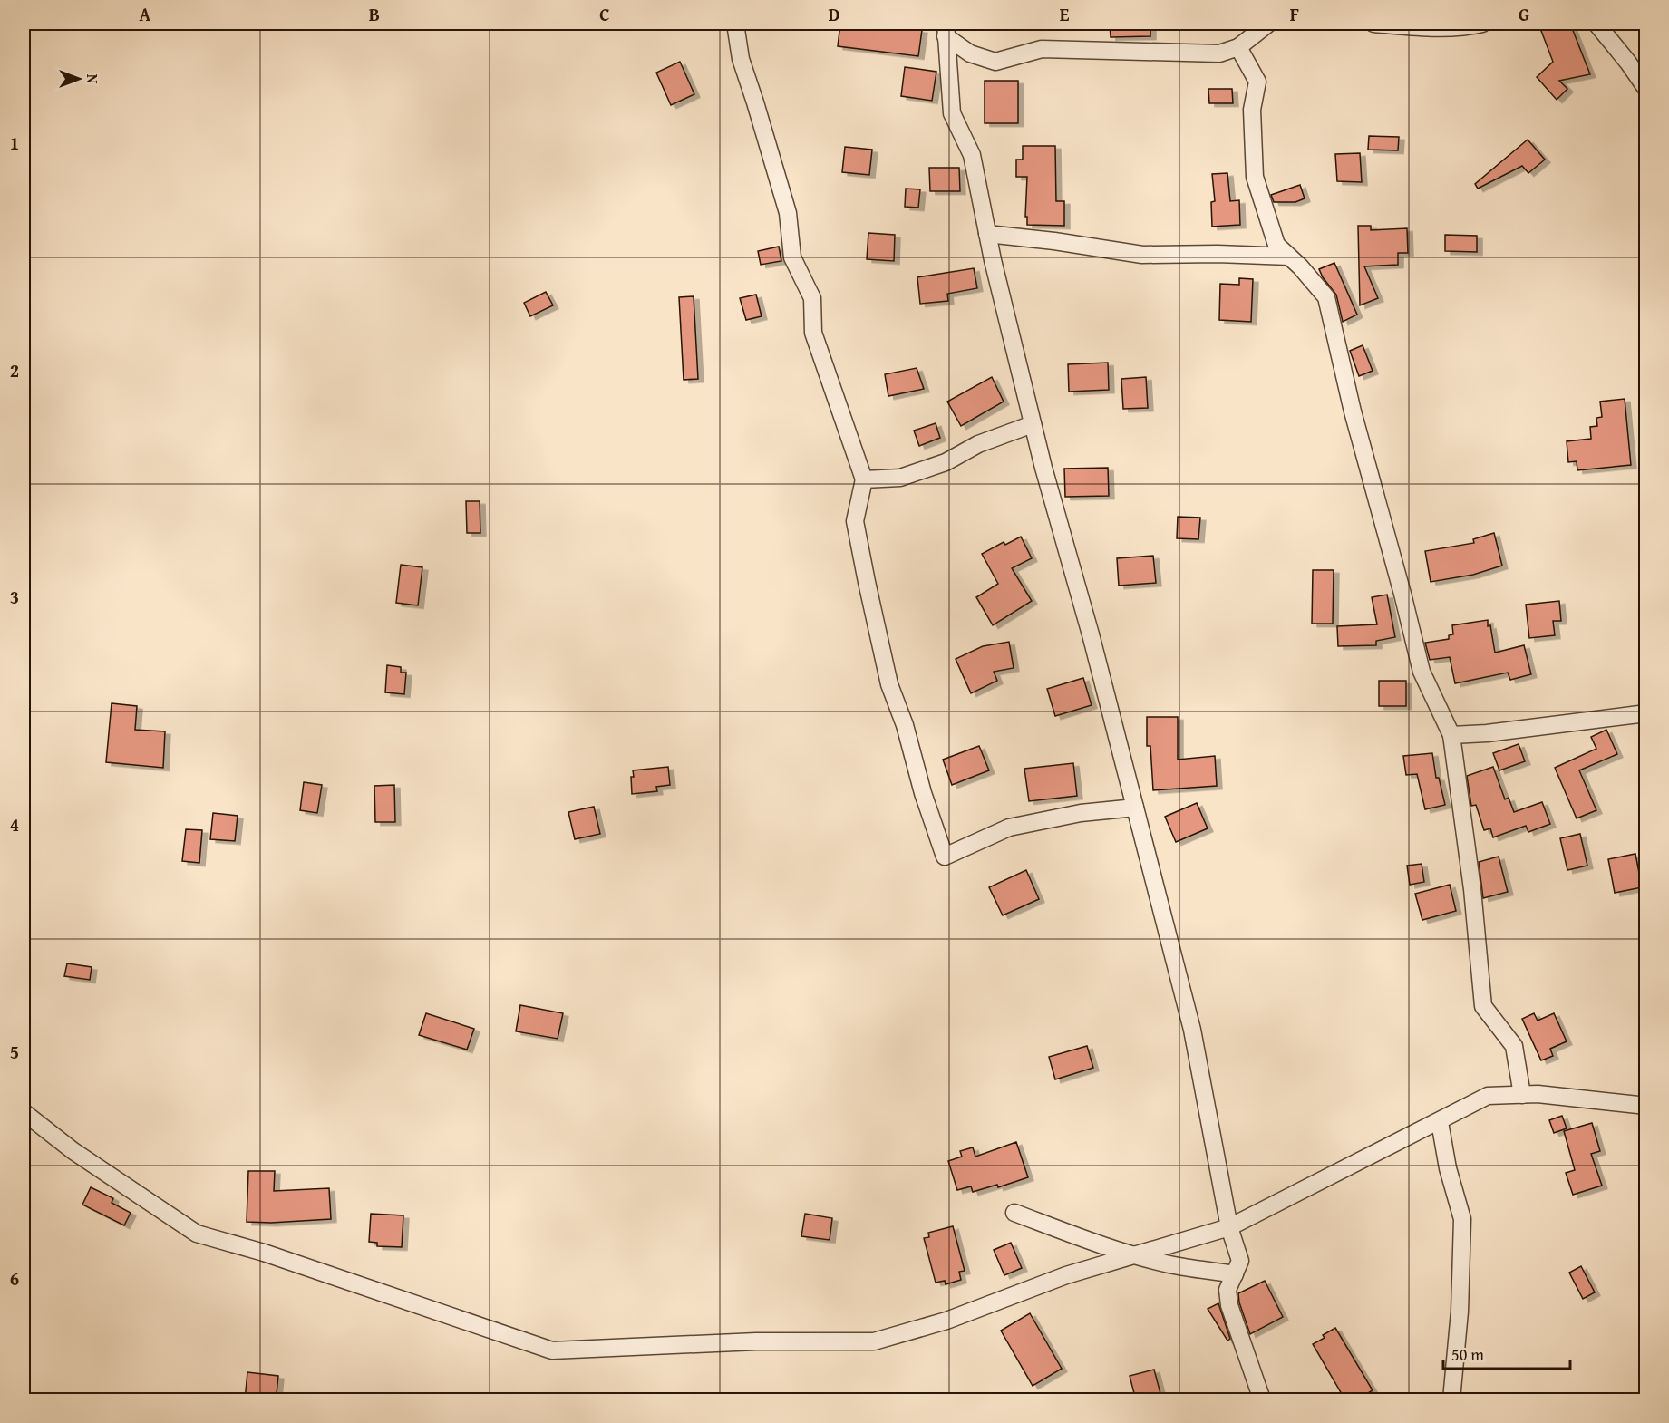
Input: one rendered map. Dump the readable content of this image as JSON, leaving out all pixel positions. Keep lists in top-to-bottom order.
{
  "scale_bar": "50 m",
  "north": "right",
  "grid": {
    "columns": [
      "A",
      "B",
      "C",
      "D",
      "E",
      "F",
      "G"
    ],
    "rows": [
      "1",
      "2",
      "3",
      "4",
      "5",
      "6"
    ]
  }
}
